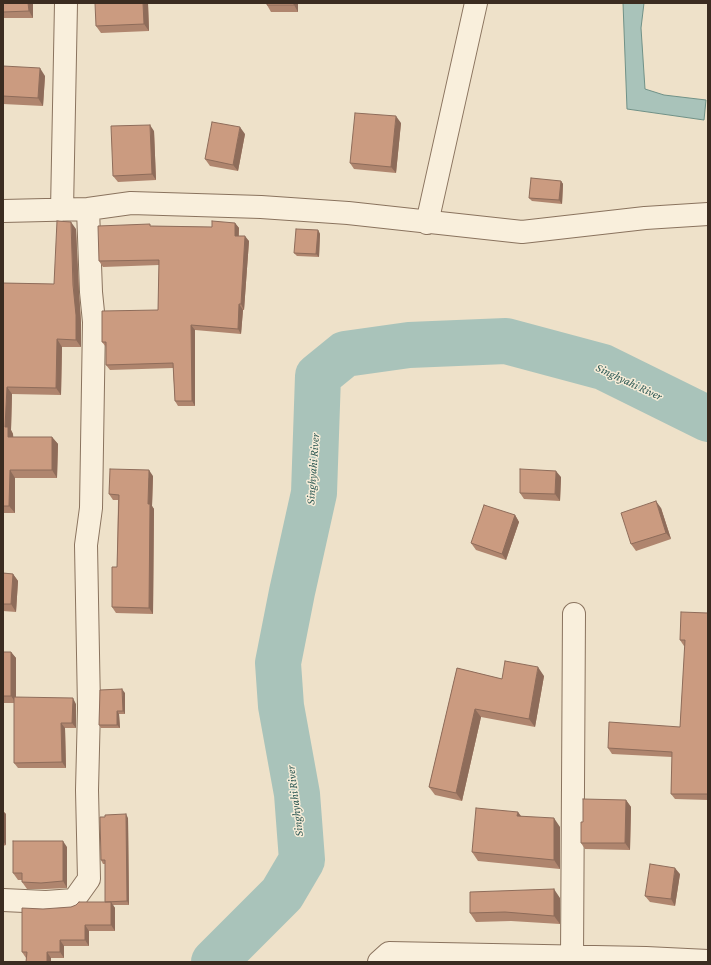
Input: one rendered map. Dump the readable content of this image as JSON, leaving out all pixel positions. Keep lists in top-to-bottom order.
{
  "water": ["Singhyahi River"]
}
